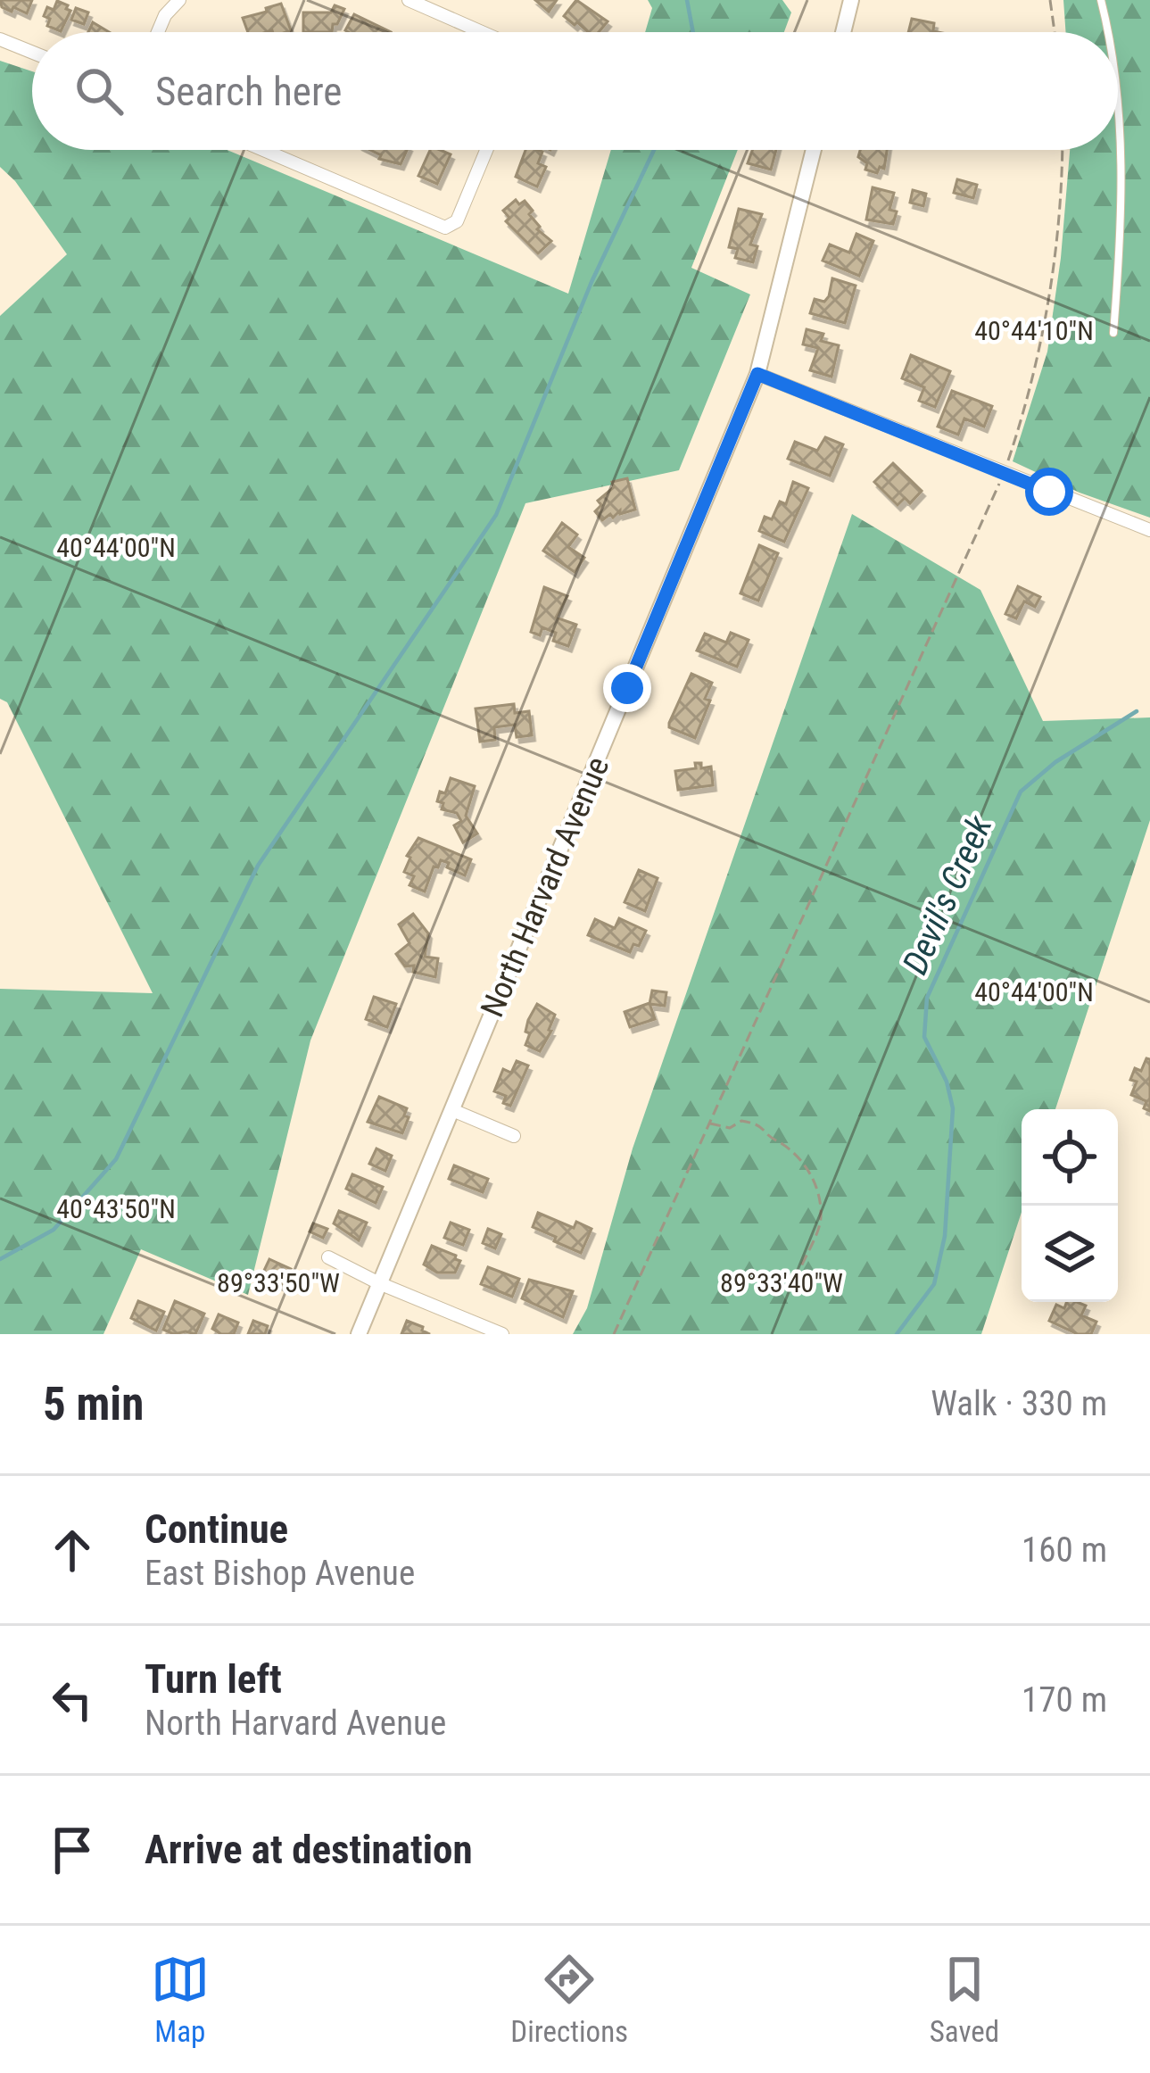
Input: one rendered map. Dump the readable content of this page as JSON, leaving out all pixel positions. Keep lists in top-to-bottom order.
{
  "streets": {
    "street": ["North Harvard Avenue"]
  },
  "water": ["Devil's Creek"],
  "page": {
    "search": "Search here",
    "heading": ["5 min", "Walk · 330 m"],
    "list": [
      ["Continue", "East Bishop Avenue", "160 m"],
      ["Turn left", "North Harvard Avenue", "170 m"],
      "Arrive at destination"
    ],
    "nav": ["Map", "Directions", "Saved"]
  },
  "coordinates": [
    "40°44'10\"N",
    "40°44'00\"N",
    "40°43'50\"N",
    "89°33'50\"W",
    "89°33'40\"W"
  ]
}
